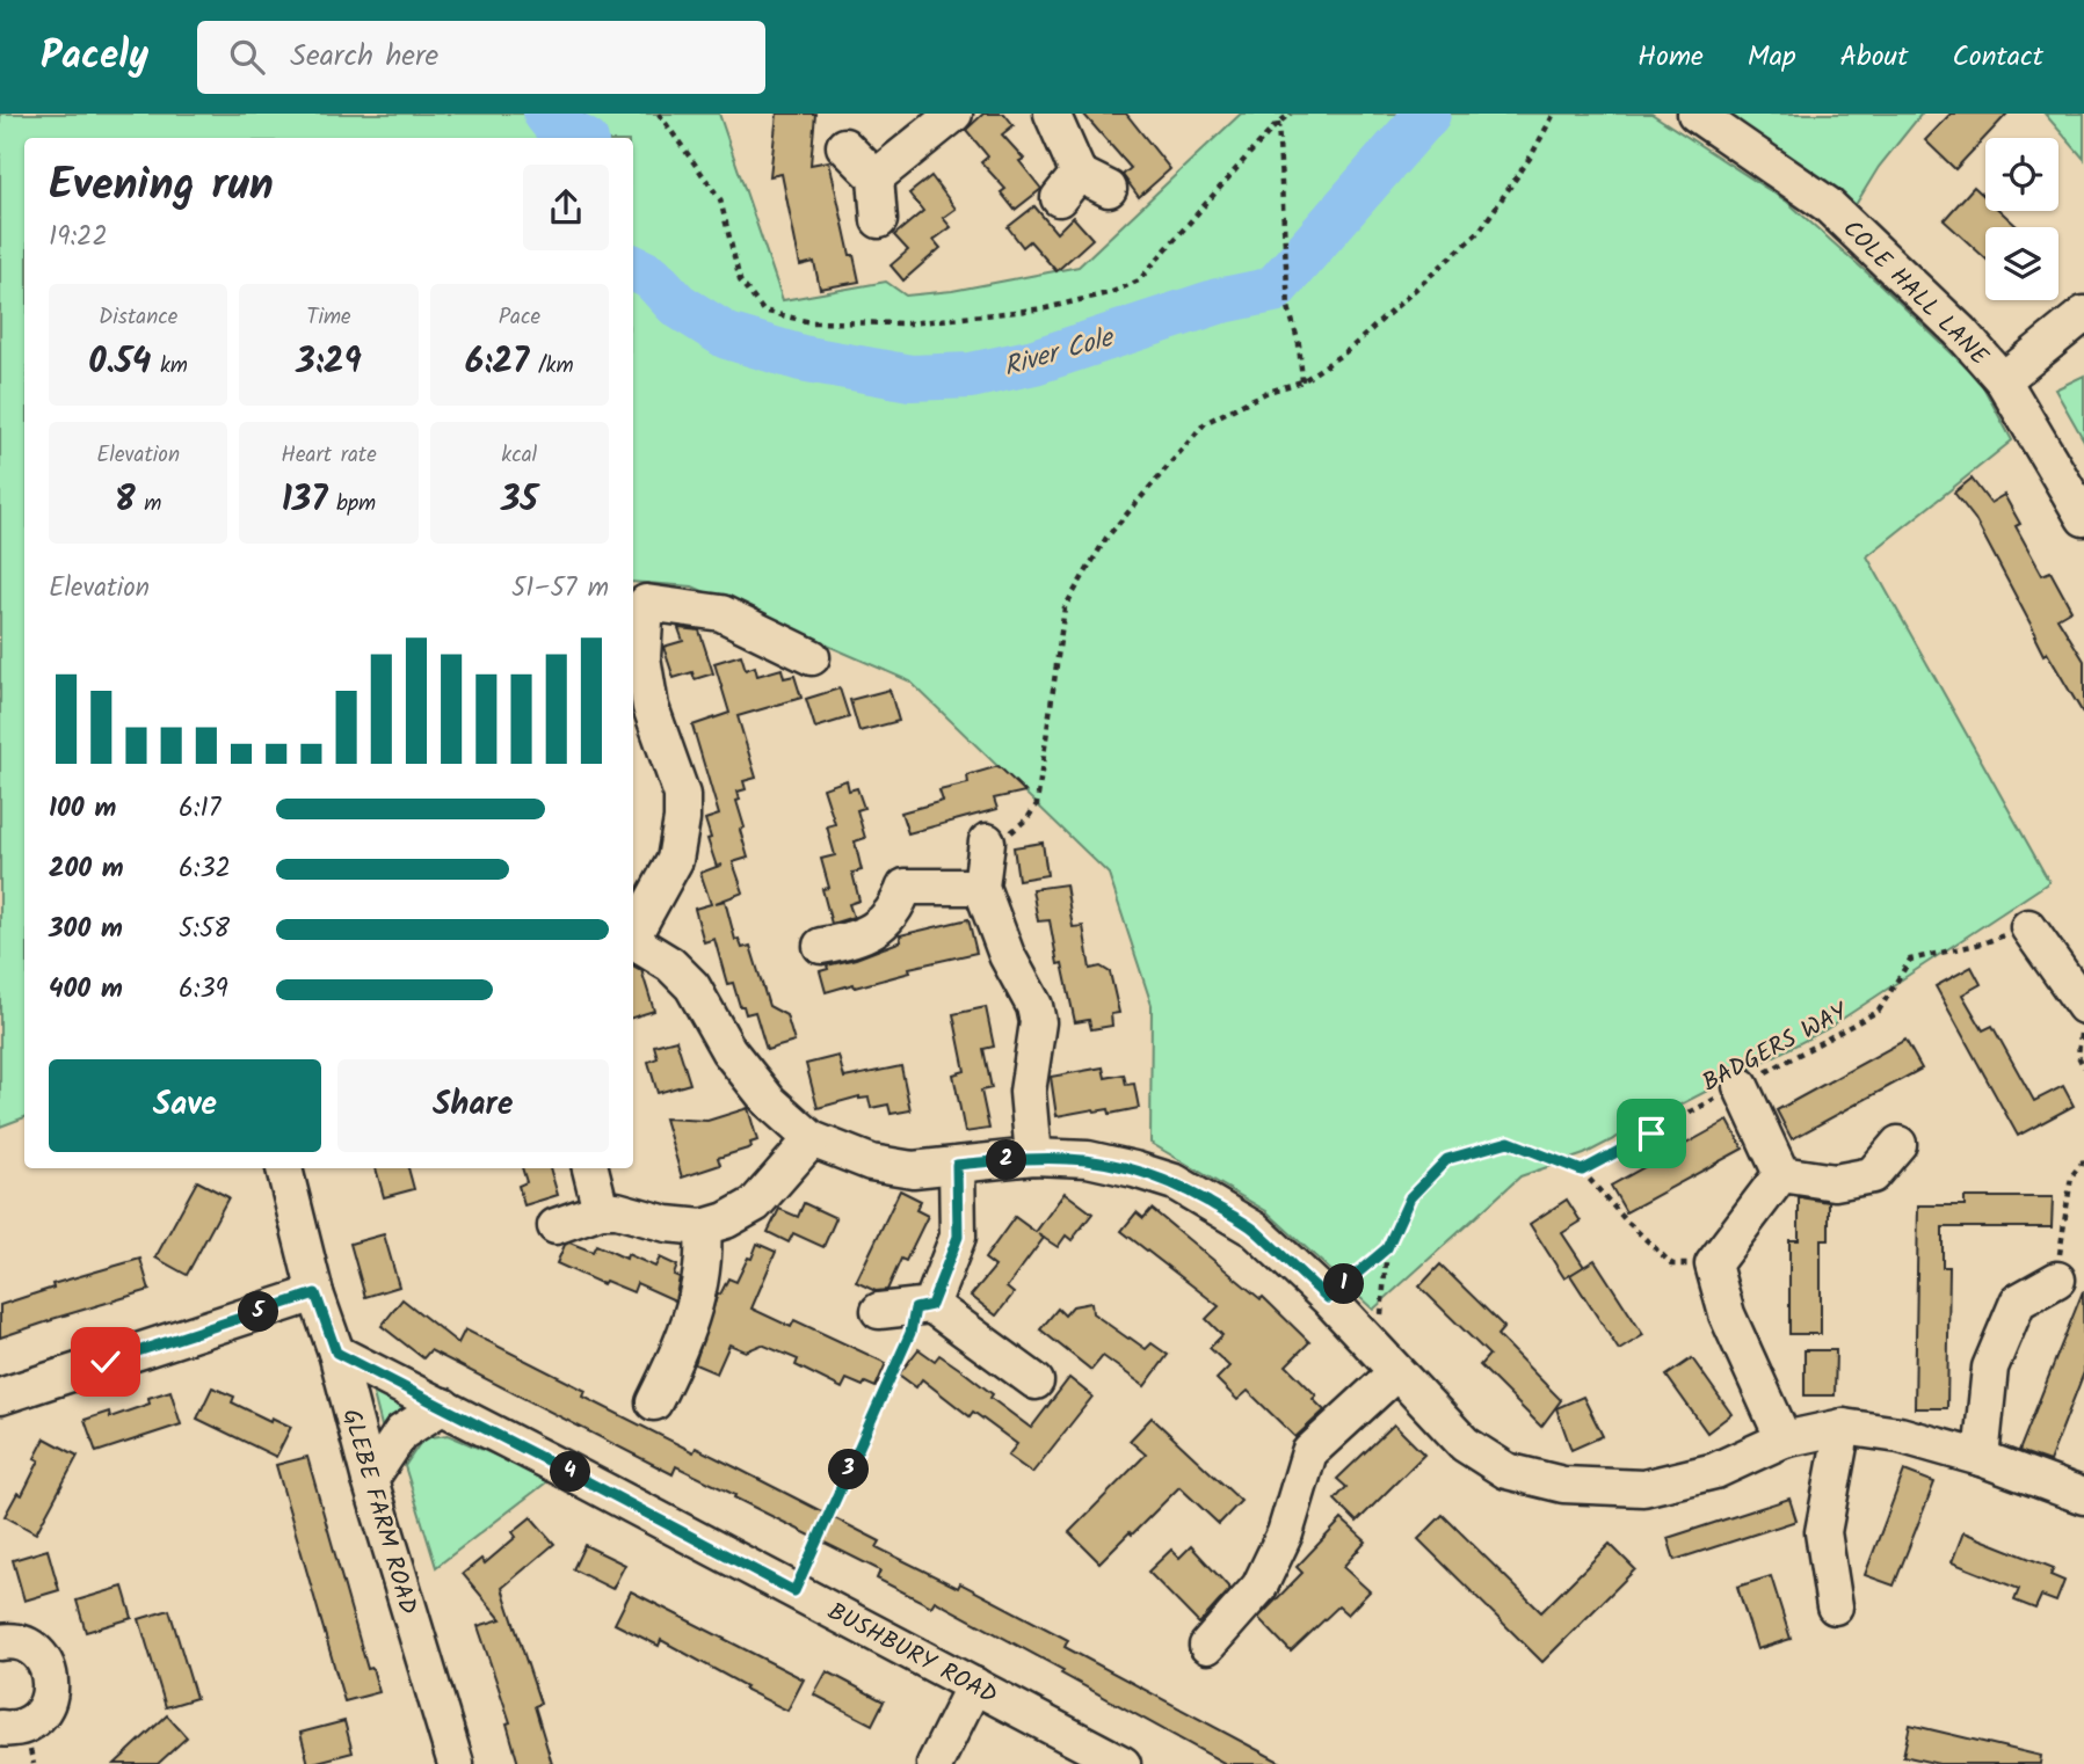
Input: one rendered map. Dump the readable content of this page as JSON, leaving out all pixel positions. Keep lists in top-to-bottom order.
{
  "streets": {
    "street": ["COLE HALL LANE", "GLEBE FARM ROAD", "BUSHBURY ROAD"],
    "path": ["BADGERS WAY"]
  },
  "crossings": [
    ["GLEBE FARM ROAD", "BUSHBURY ROAD"]
  ],
  "water": ["River Cole"],
  "page": {
    "header": "Pacely",
    "search": "Search here",
    "nav": [
      "Home",
      "Map",
      "About",
      "Contact"
    ],
    "heading": ["Evening run", "19:22"],
    "stats": [
      ["Distance", "0.54 km"],
      ["Time", "3:29"],
      ["Pace", "6:27 /km"],
      ["Elevation", "8 m"],
      ["Heart rate", "137 bpm"],
      ["kcal", "35"]
    ],
    "chart": ["Elevation", "51–57 m"],
    "list": [
      {
        "name": "100 m",
        "note": "6:17"
      },
      {
        "name": "200 m",
        "note": "6:32"
      },
      {
        "name": "300 m",
        "note": "5:58"
      },
      {
        "name": "400 m",
        "note": "6:39"
      }
    ],
    "buttons": ["Save", "Share"],
    "pins": [
      "2",
      "1",
      "5",
      "3",
      "4"
    ]
  }
}
